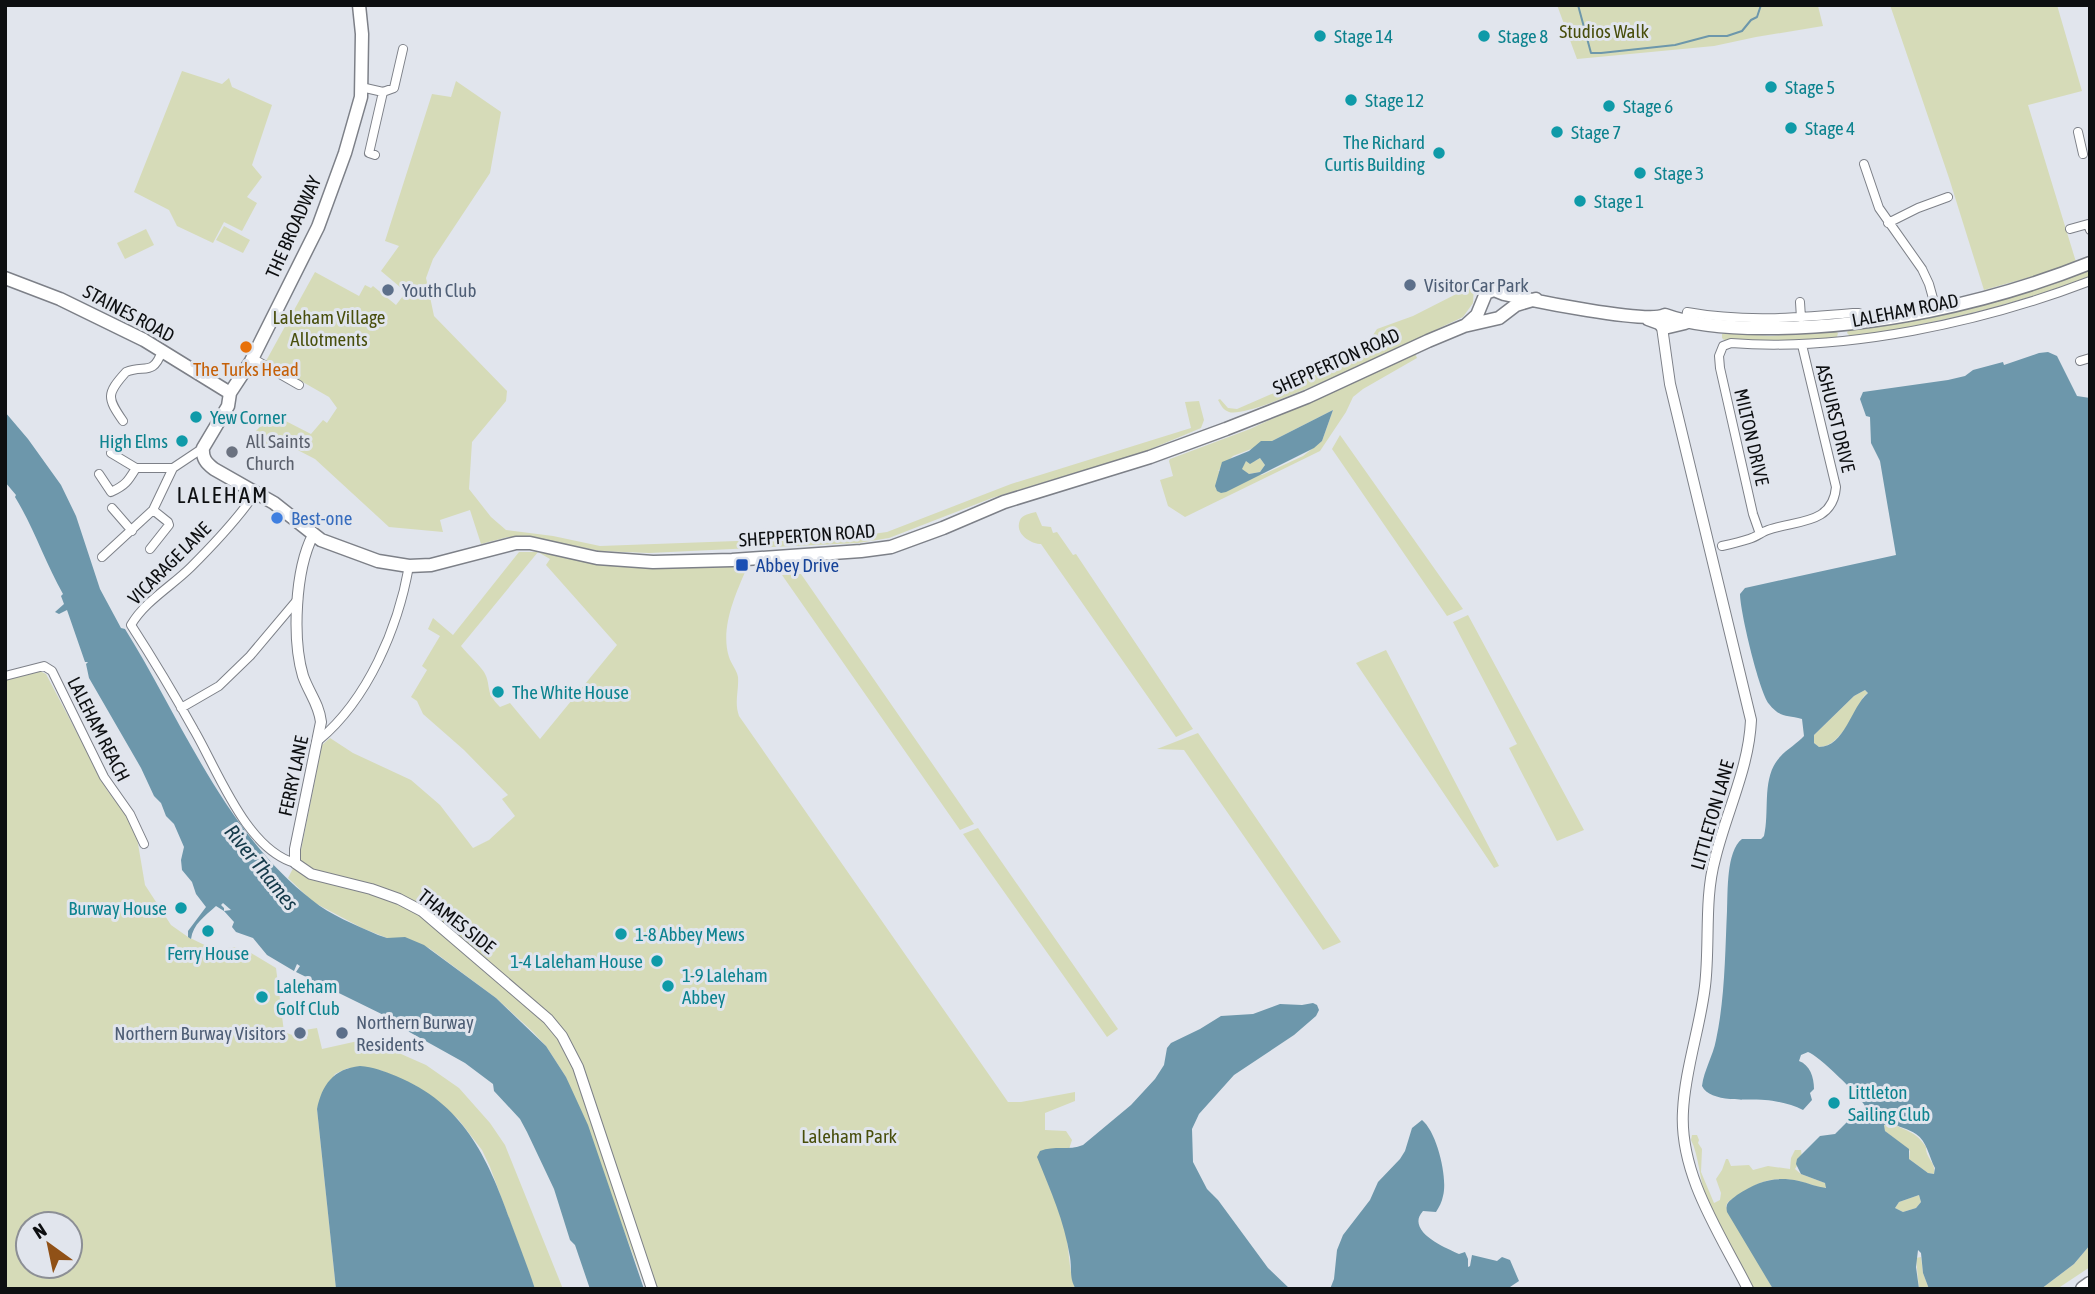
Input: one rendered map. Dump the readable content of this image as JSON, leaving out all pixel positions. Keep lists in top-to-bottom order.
{
  "streets": {
    "main road": [
      "THE BROADWAY",
      "LALEHAM ROAD",
      "STAINES ROAD",
      "SHEPPERTON ROAD"
    ],
    "street": [
      "ASHURST DRIVE",
      "MILTON DRIVE",
      "VICARAGE LANE",
      "LALEHAM REACH",
      "FERRY LANE",
      "LITTLETON LANE",
      "THAMES SIDE"
    ]
  },
  "crossings": [
    ["THE BROADWAY", "STAINES ROAD"],
    ["THE BROADWAY", "SHEPPERTON ROAD"],
    ["LALEHAM ROAD", "ASHURST DRIVE"],
    ["LALEHAM ROAD", "MILTON DRIVE"],
    ["LALEHAM ROAD", "LITTLETON LANE"],
    ["SHEPPERTON ROAD", "VICARAGE LANE"],
    ["SHEPPERTON ROAD", "FERRY LANE"],
    ["ASHURST DRIVE", "MILTON DRIVE"],
    ["VICARAGE LANE", "THAMES SIDE"],
    ["FERRY LANE", "THAMES SIDE"]
  ],
  "districts": ["LALEHAM"],
  "water": ["River Thames"],
  "parks": ["Studios Walk", "Laleham Village Allotments", "Laleham Park"],
  "places": {
    "other": [
      "Stage 14",
      "Stage 8",
      "Stage 5",
      "Stage 12",
      "Stage 6",
      "Stage 4",
      "Stage 7",
      "The Richard Curtis Building",
      "Stage 3",
      "Stage 1",
      "Visitor Car Park",
      "Youth Club",
      "The Turks Head",
      "Yew Corner",
      "High Elms",
      "All Saints Church",
      "Best-one",
      "The White House",
      "Burway House",
      "Ferry House",
      "1-8 Abbey Mews",
      "1-4 Laleham House",
      "1-9 Laleham Abbey",
      "Laleham Golf Club",
      "Northern Burway Visitors",
      "Northern Burway Residents",
      "Littleton Sailing Club"
    ],
    "transit": ["Abbey Drive"]
  },
  "north": "top left"
}
